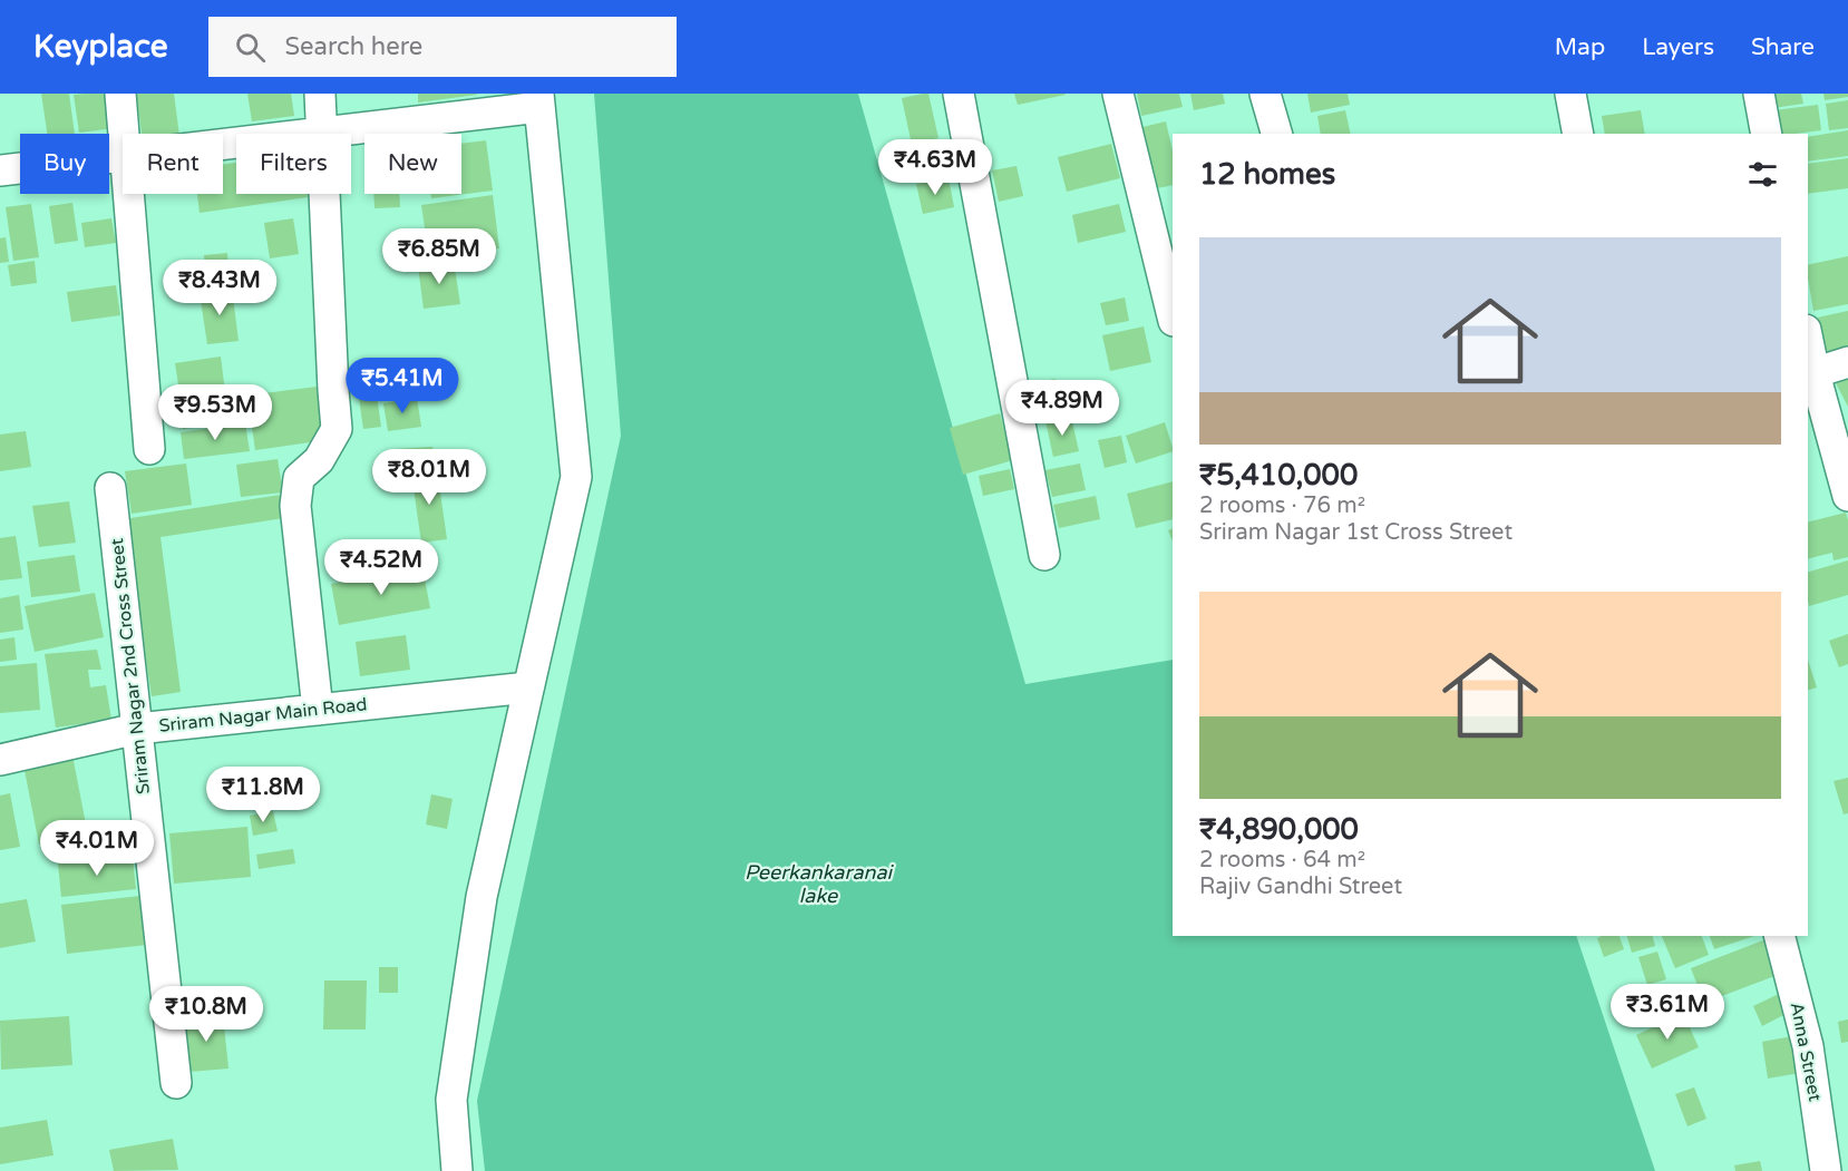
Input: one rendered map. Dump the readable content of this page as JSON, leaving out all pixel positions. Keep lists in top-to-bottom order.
{
  "streets": {
    "street": ["Sriram Nagar 2nd Cross Street", "Sriram Nagar Main Road", "Anna Street"]
  },
  "crossings": [
    ["Sriram Nagar 2nd Cross Street", "Sriram Nagar Main Road"]
  ],
  "water": ["Peerkankaranai lake"],
  "page": {
    "header": "Keyplace",
    "search": "Search here",
    "nav": ["Map", "Layers", "Share"],
    "chip": [
      "Buy",
      "Rent",
      "Filters",
      "New"
    ],
    "heading": "12 homes",
    "price": [
      "₹4.63M",
      "₹6.85M",
      "₹8.43M",
      "₹5.41M",
      "₹4.89M",
      "₹9.53M",
      "₹8.01M",
      "₹4.52M",
      "₹11.8M",
      "₹4.01M",
      "₹3.61M",
      "₹10.8M"
    ],
    "list": [
      {
        "name": "₹5,410,000",
        "note": "2 rooms · 76 m² · Sriram Nagar 1st Cross Street"
      },
      {
        "name": "₹4,890,000",
        "note": "2 rooms · 64 m² · Rajiv Gandhi Street"
      }
    ]
  }
}
